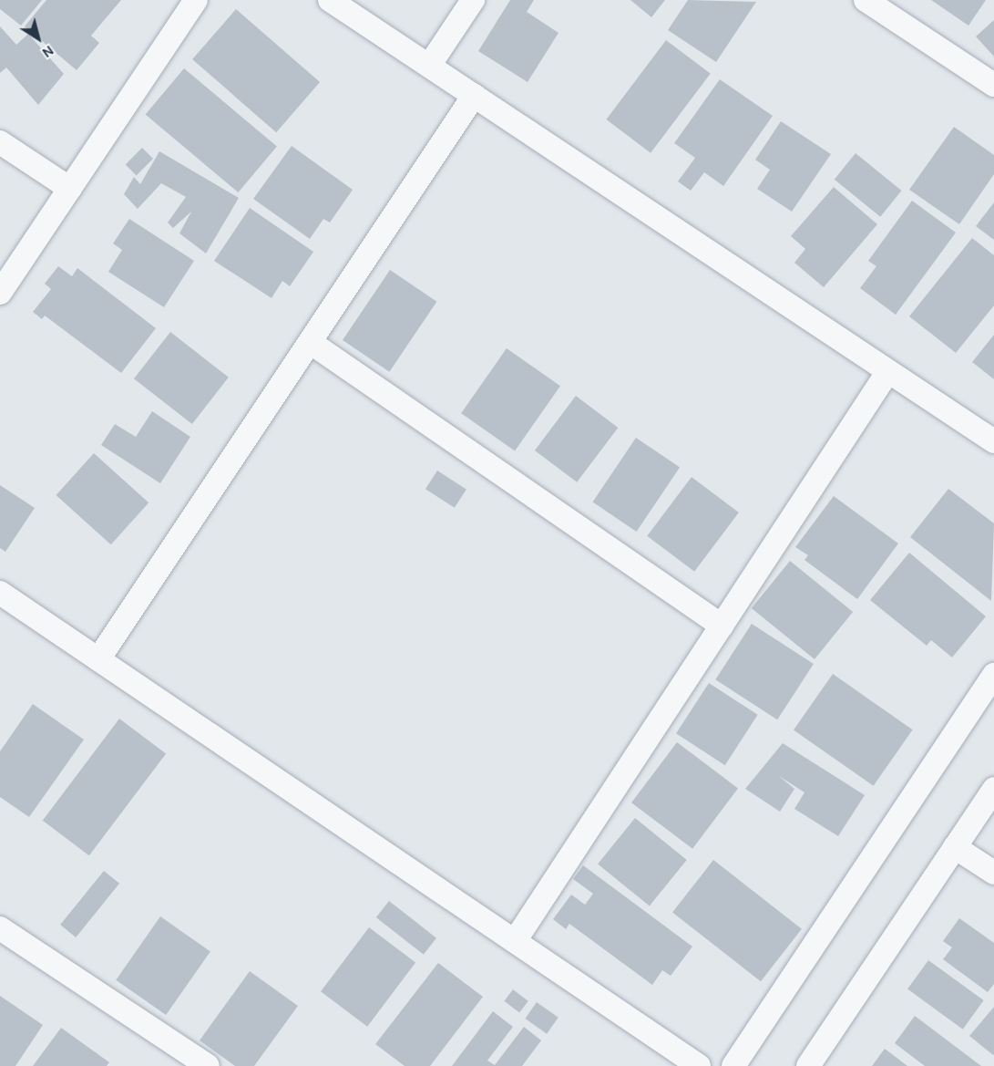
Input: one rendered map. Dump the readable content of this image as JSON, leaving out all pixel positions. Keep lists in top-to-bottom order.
{
  "north": "bottom right"
}
